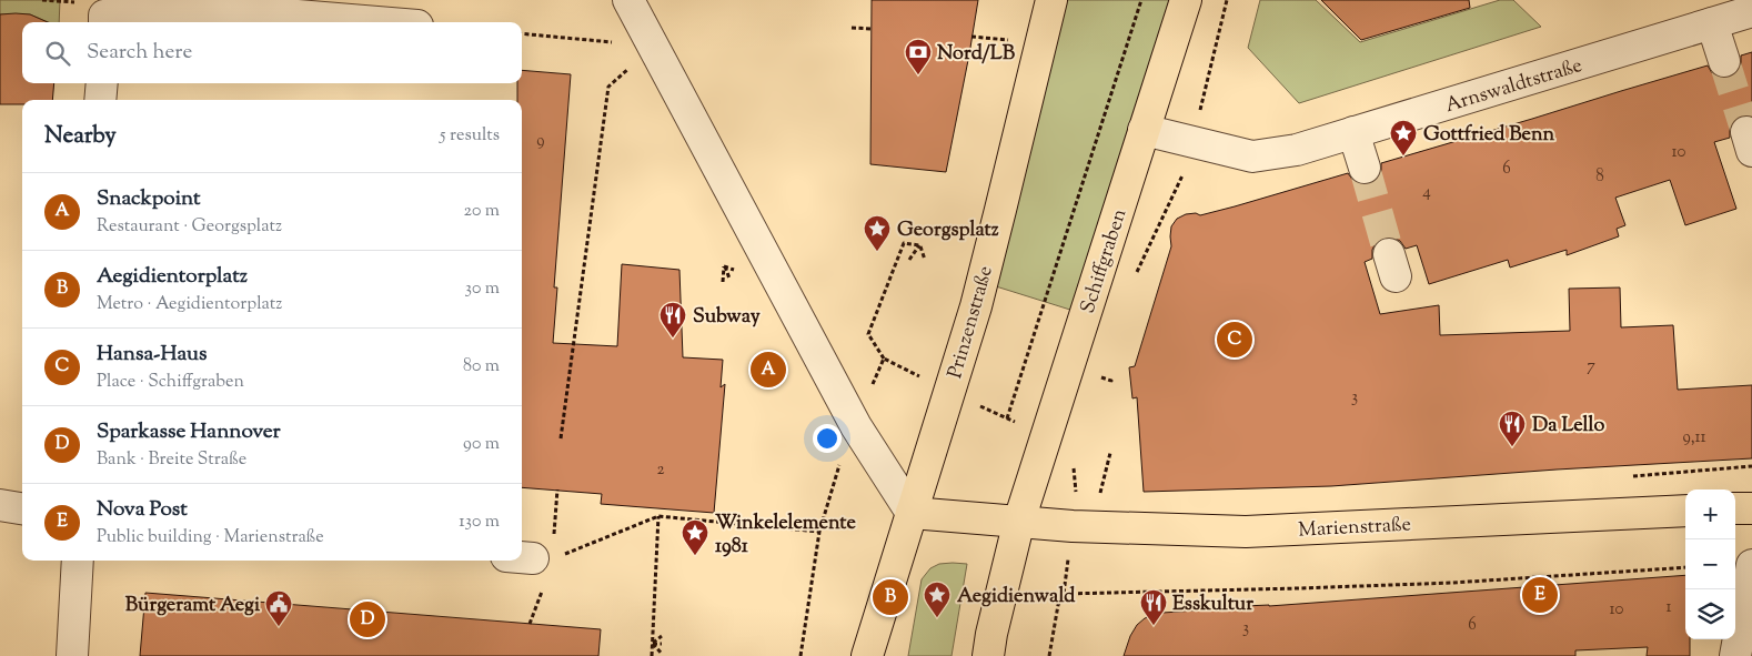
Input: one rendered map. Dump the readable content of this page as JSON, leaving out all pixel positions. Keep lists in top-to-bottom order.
{
  "streets": {
    "main road": ["Schiffgraben", "Prinzenstraße", "Marienstraße"],
    "street": ["Arnswaldtstraße"]
  },
  "crossings": [
    ["Arnswaldtstraße", "Schiffgraben"],
    ["Schiffgraben", "Marienstraße"],
    ["Prinzenstraße", "Marienstraße"]
  ],
  "places": {
    "bank": ["Nord/LB"],
    "place": [
      "Gottfried Benn",
      "Georgsplatz",
      "Winkelelemente 1981",
      "Aegidienwald"
    ],
    "restaurant": ["Subway", "Da Lello", "Esskultur"],
    "public building": ["Bürgeramt Aegi"]
  },
  "house_numbers": [
    "9",
    "10",
    "6",
    "8",
    "4",
    "7",
    "3",
    "9,11",
    "2",
    "1",
    "10",
    "6",
    "3"
  ],
  "page": {
    "search": "Search here",
    "heading": ["Nearby", "5 results"],
    "list": [
      {
        "mark": "A",
        "name": "Snackpoint",
        "note": "Restaurant · Georgsplatz",
        "value": "20 m"
      },
      {
        "mark": "B",
        "name": "Aegidientorplatz",
        "note": "Metro · Aegidientorplatz",
        "value": "30 m"
      },
      {
        "mark": "C",
        "name": "Hansa-Haus",
        "note": "Place · Schiffgraben",
        "value": "80 m"
      },
      {
        "mark": "D",
        "name": "Sparkasse Hannover",
        "note": "Bank · Breite Straße",
        "value": "90 m"
      },
      {
        "mark": "E",
        "name": "Nova Post",
        "note": "Public building · Marienstraße",
        "value": "130 m"
      }
    ],
    "pins": [
      "C",
      "A",
      "E",
      "B",
      "D"
    ],
    "map_buttons": ["+", "−"]
  }
}
